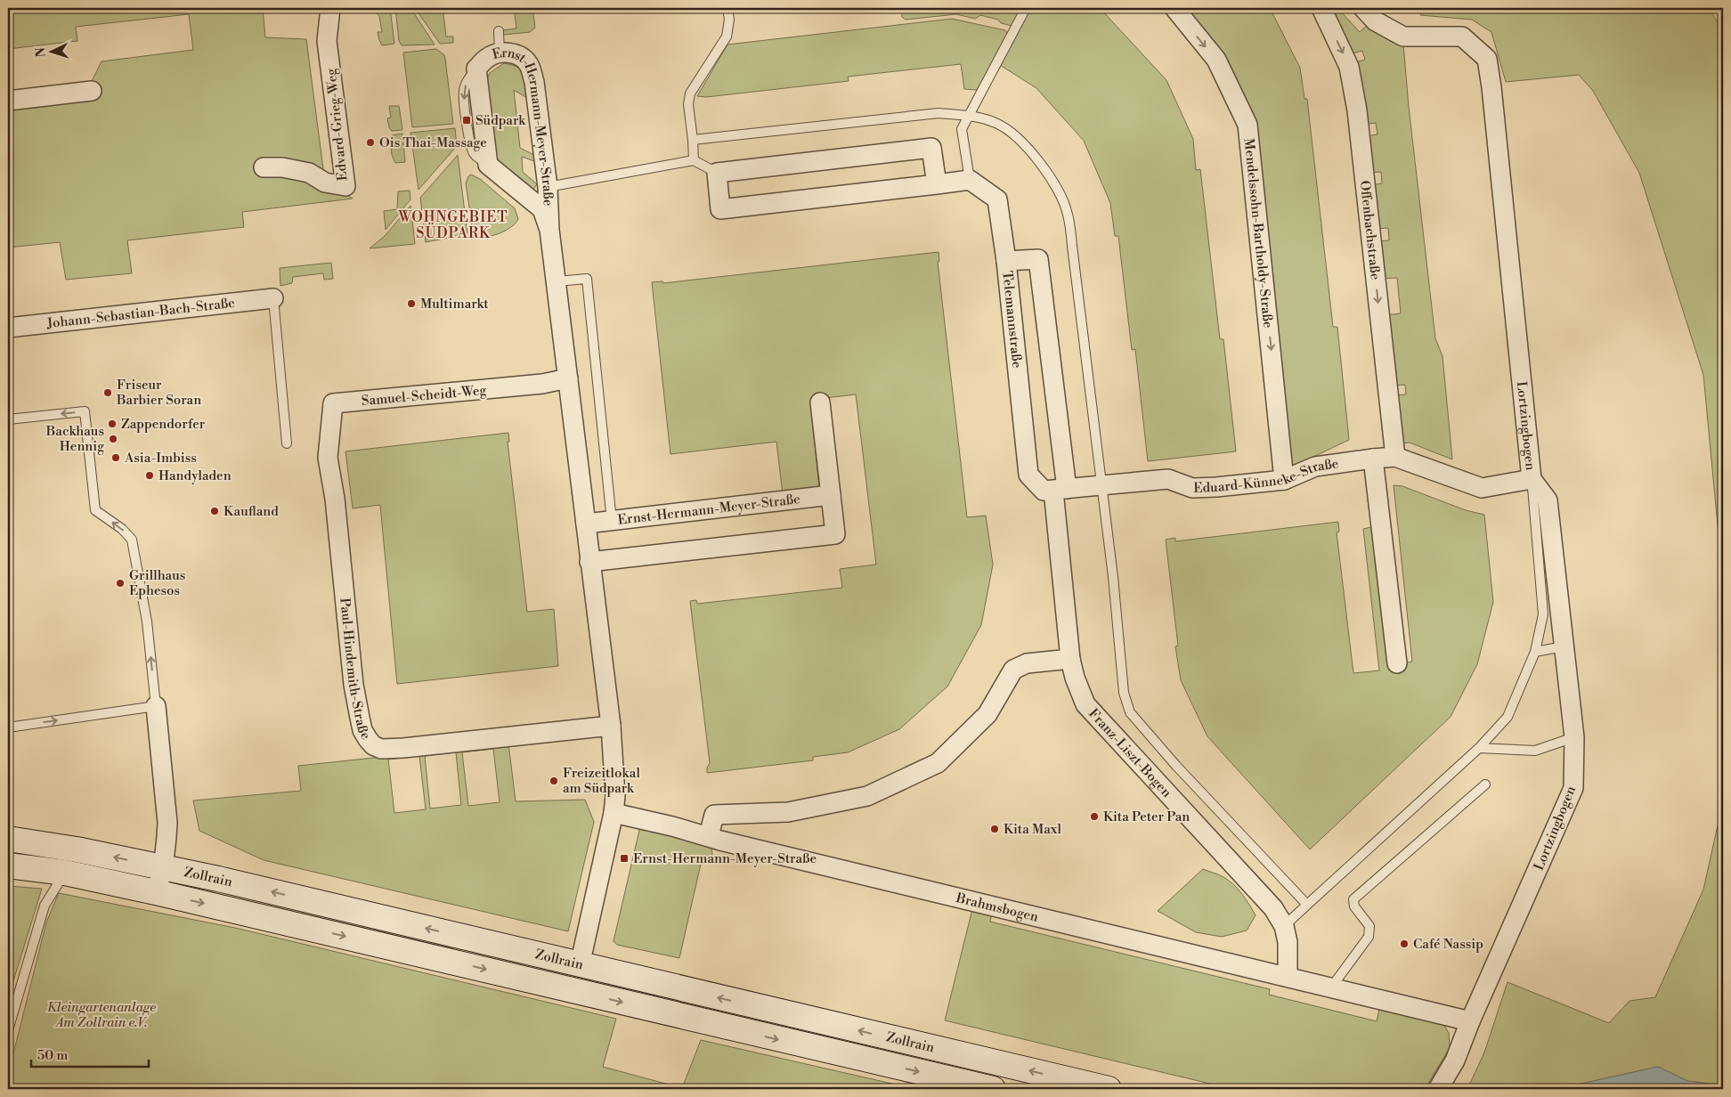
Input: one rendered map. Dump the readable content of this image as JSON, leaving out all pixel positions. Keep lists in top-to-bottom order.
{
  "streets": {
    "main road": ["Zollrain"],
    "street": [
      "Edvard-Grieg-Weg",
      "Ernst-Hermann-Meyer-Straße",
      "Offenbachstraße",
      "Mendelssohn-Bartholdy-Straße",
      "Johann-Sebastian-Bach-Straße",
      "Telemannstraße",
      "Samuel-Scheidt-Weg",
      "Lortzingbogen",
      "Eduard-Künneke-Straße",
      "Paul-Hindemith-Straße",
      "Franz-Liszt-Bogen",
      "Brahmsbogen"
    ]
  },
  "crossings": [
    ["Ernst-Hermann-Meyer-Straße", "Samuel-Scheidt-Weg"],
    ["Ernst-Hermann-Meyer-Straße", "Paul-Hindemith-Straße"],
    ["Ernst-Hermann-Meyer-Straße", "Zollrain"],
    ["Ernst-Hermann-Meyer-Straße", "Brahmsbogen"],
    ["Offenbachstraße", "Eduard-Künneke-Straße"],
    ["Mendelssohn-Bartholdy-Straße", "Eduard-Künneke-Straße"],
    ["Telemannstraße", "Eduard-Künneke-Straße"],
    ["Telemannstraße", "Franz-Liszt-Bogen"],
    ["Samuel-Scheidt-Weg", "Paul-Hindemith-Straße"],
    ["Lortzingbogen", "Eduard-Künneke-Straße"],
    ["Eduard-Künneke-Straße", "Franz-Liszt-Bogen"],
    ["Franz-Liszt-Bogen", "Brahmsbogen"]
  ],
  "one_way": ["Offenbachstraße", "Mendelssohn-Bartholdy-Straße"],
  "districts": ["WOHNGEBIET SÜDPARK"],
  "parks": ["Kleingartenanlage Am Zollrain e.V."],
  "places": {
    "transit": ["Südpark", "Ernst-Hermann-Meyer-Straße"],
    "other": [
      "Ois Thai-Massage",
      "Multimarkt",
      "Friseur Barbier Soran",
      "Zappendorfer",
      "Backhaus Hennig",
      "Asia-Imbiss",
      "Handyladen",
      "Kaufland",
      "Grillhaus Ephesos",
      "Freizeitlokal am Südpark",
      "Kita Peter Pan",
      "Kita Maxl",
      "Café Nassip"
    ]
  },
  "scale_bar": "50 m",
  "north": "left"
}
